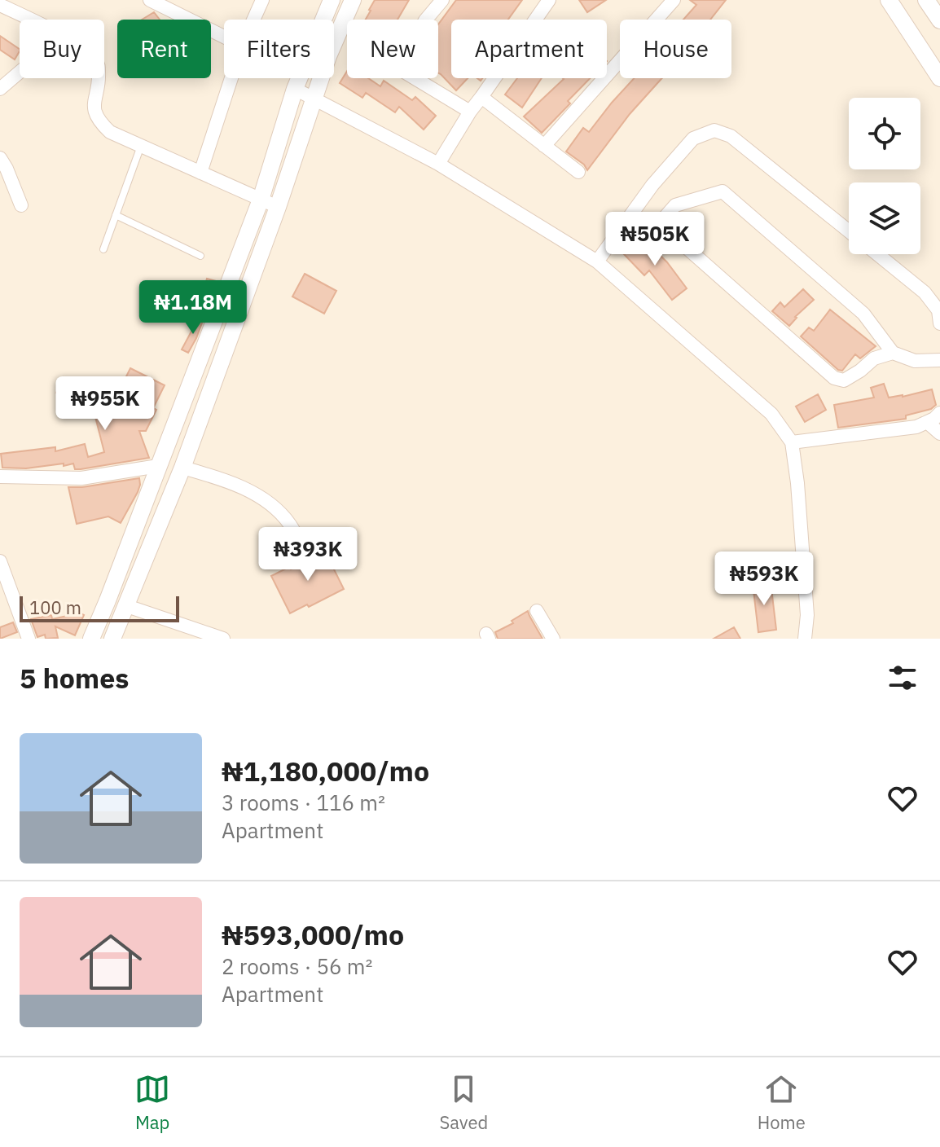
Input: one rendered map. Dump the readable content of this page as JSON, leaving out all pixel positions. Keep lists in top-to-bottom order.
{
  "scale_bar": "100 m",
  "page": {
    "chip": [
      "Buy",
      "Rent",
      "Filters",
      "New",
      "Apartment",
      "House"
    ],
    "price": [
      "₦505K",
      "₦1.18M",
      "₦955K",
      "₦393K",
      "₦593K"
    ],
    "scale": "100 m",
    "heading": "5 homes",
    "list": [
      {
        "name": "₦1,180,000/mo",
        "note": "3 rooms · 116 m² · Apartment"
      },
      {
        "name": "₦593,000/mo",
        "note": "2 rooms · 56 m² · Apartment"
      }
    ],
    "tabs": ["Map", "Saved", "Home"]
  }
}
